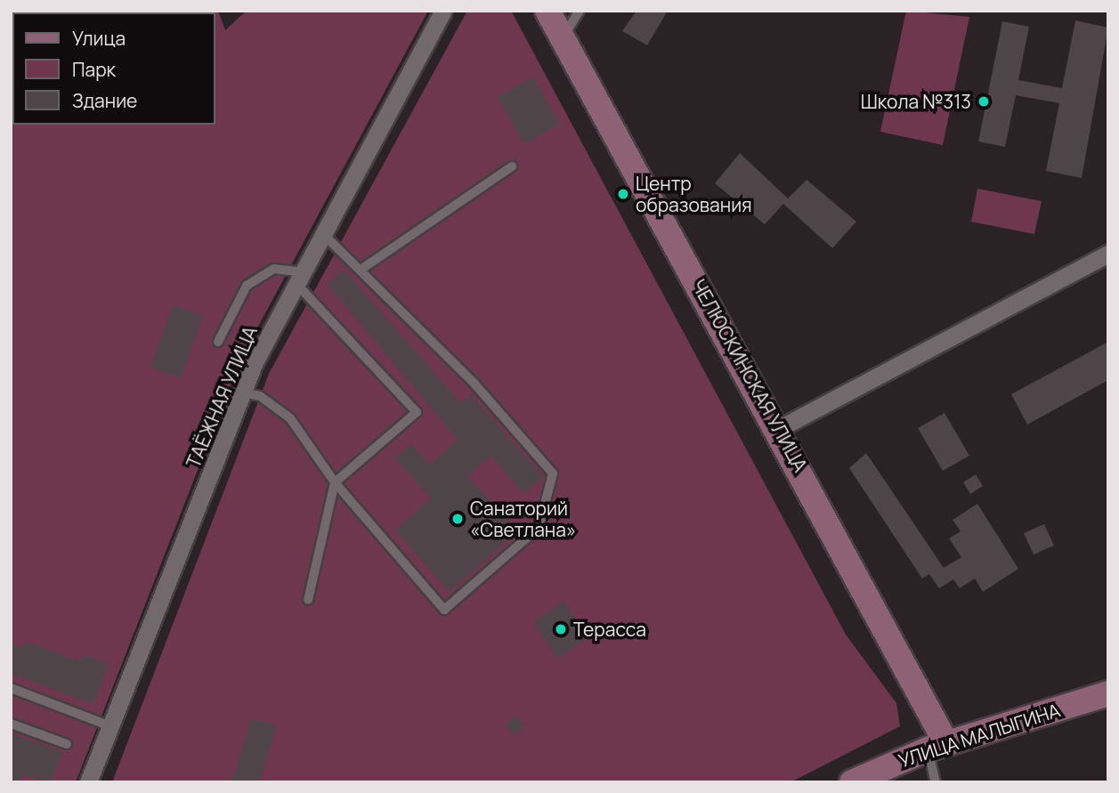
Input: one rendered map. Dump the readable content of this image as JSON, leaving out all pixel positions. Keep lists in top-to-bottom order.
{
  "streets": {
    "street": ["ЧЕЛЮСКИНСКАЯ УЛИЦА", "ТАЁЖНАЯ УЛИЦА", "УЛИЦА МАЛЫГИНА"]
  },
  "crossings": [
    ["ЧЕЛЮСКИНСКАЯ УЛИЦА", "УЛИЦА МАЛЫГИНА"]
  ],
  "places": [
    "Школа №313",
    "Центр образования",
    "Санаторий «Светлана»",
    "Терасса"
  ],
  "legend": ["Улица", "Парк", "Здание"]
}
